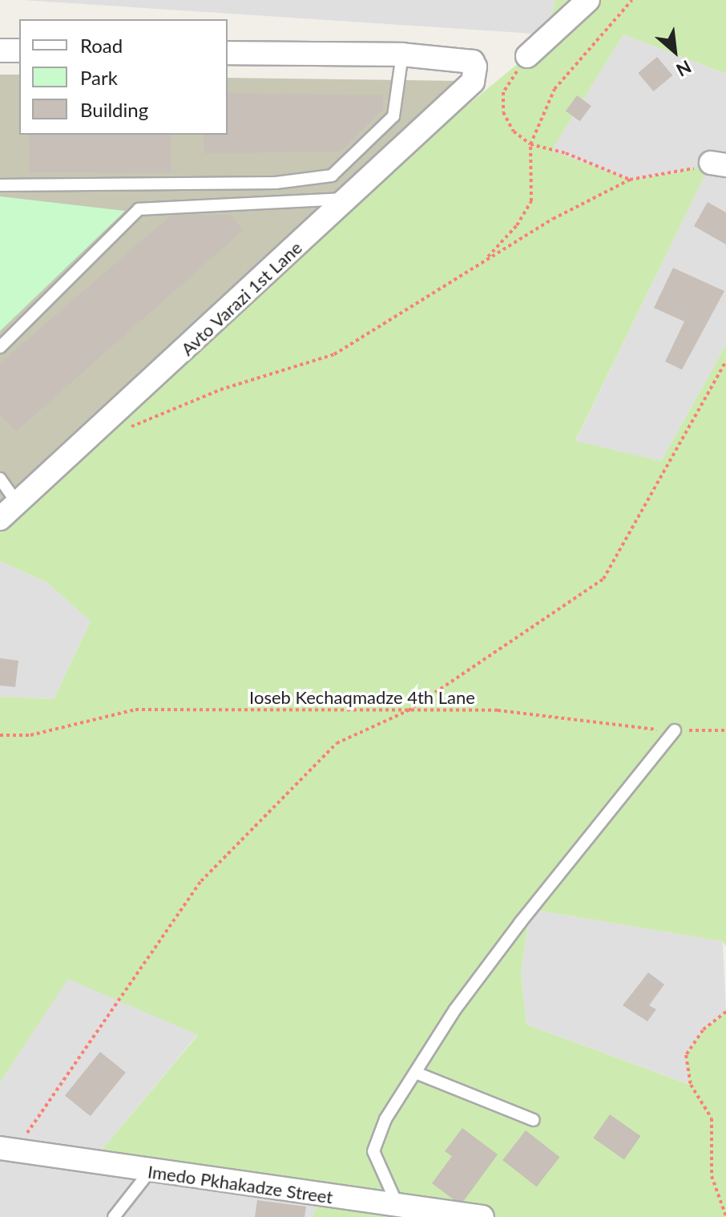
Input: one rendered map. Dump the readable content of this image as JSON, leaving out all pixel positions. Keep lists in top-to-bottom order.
{
  "streets": {
    "street": ["Avto Varazi 1st Lane", "Imedo Pkhakadze Street"],
    "path": ["Ioseb Kechaqmadze 4th Lane"]
  },
  "legend": ["Road", "Park", "Building"],
  "north": "bottom right"
}
